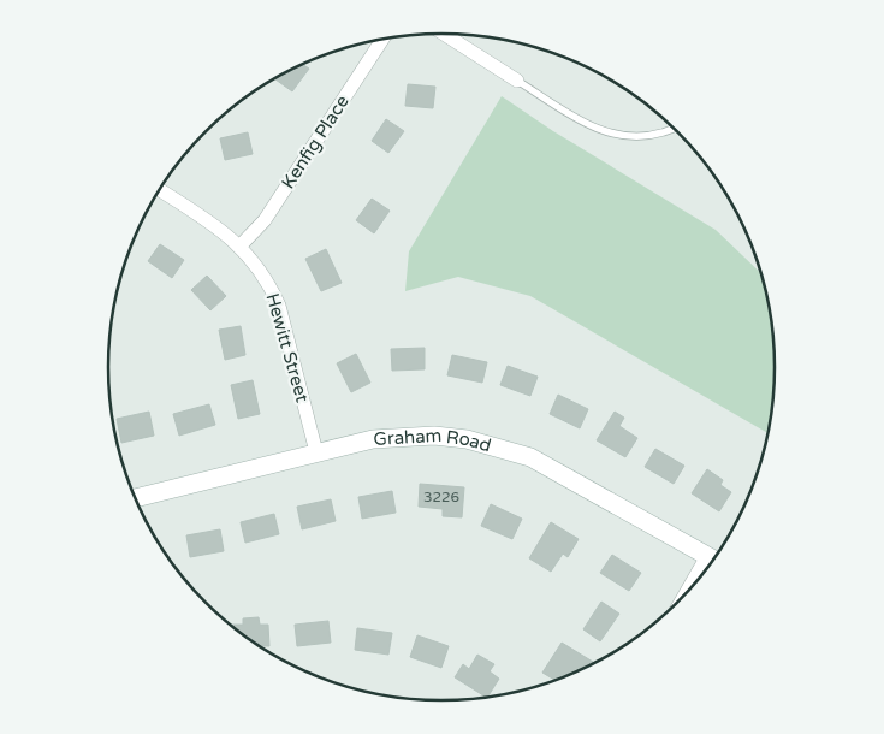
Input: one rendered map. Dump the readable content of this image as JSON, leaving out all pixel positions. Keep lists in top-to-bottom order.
{
  "streets": {
    "street": ["Kenfig Place", "Hewitt Street", "Graham Road"]
  },
  "crossings": [
    ["Kenfig Place", "Hewitt Street"],
    ["Hewitt Street", "Graham Road"]
  ],
  "house_numbers": ["3226"]
}
